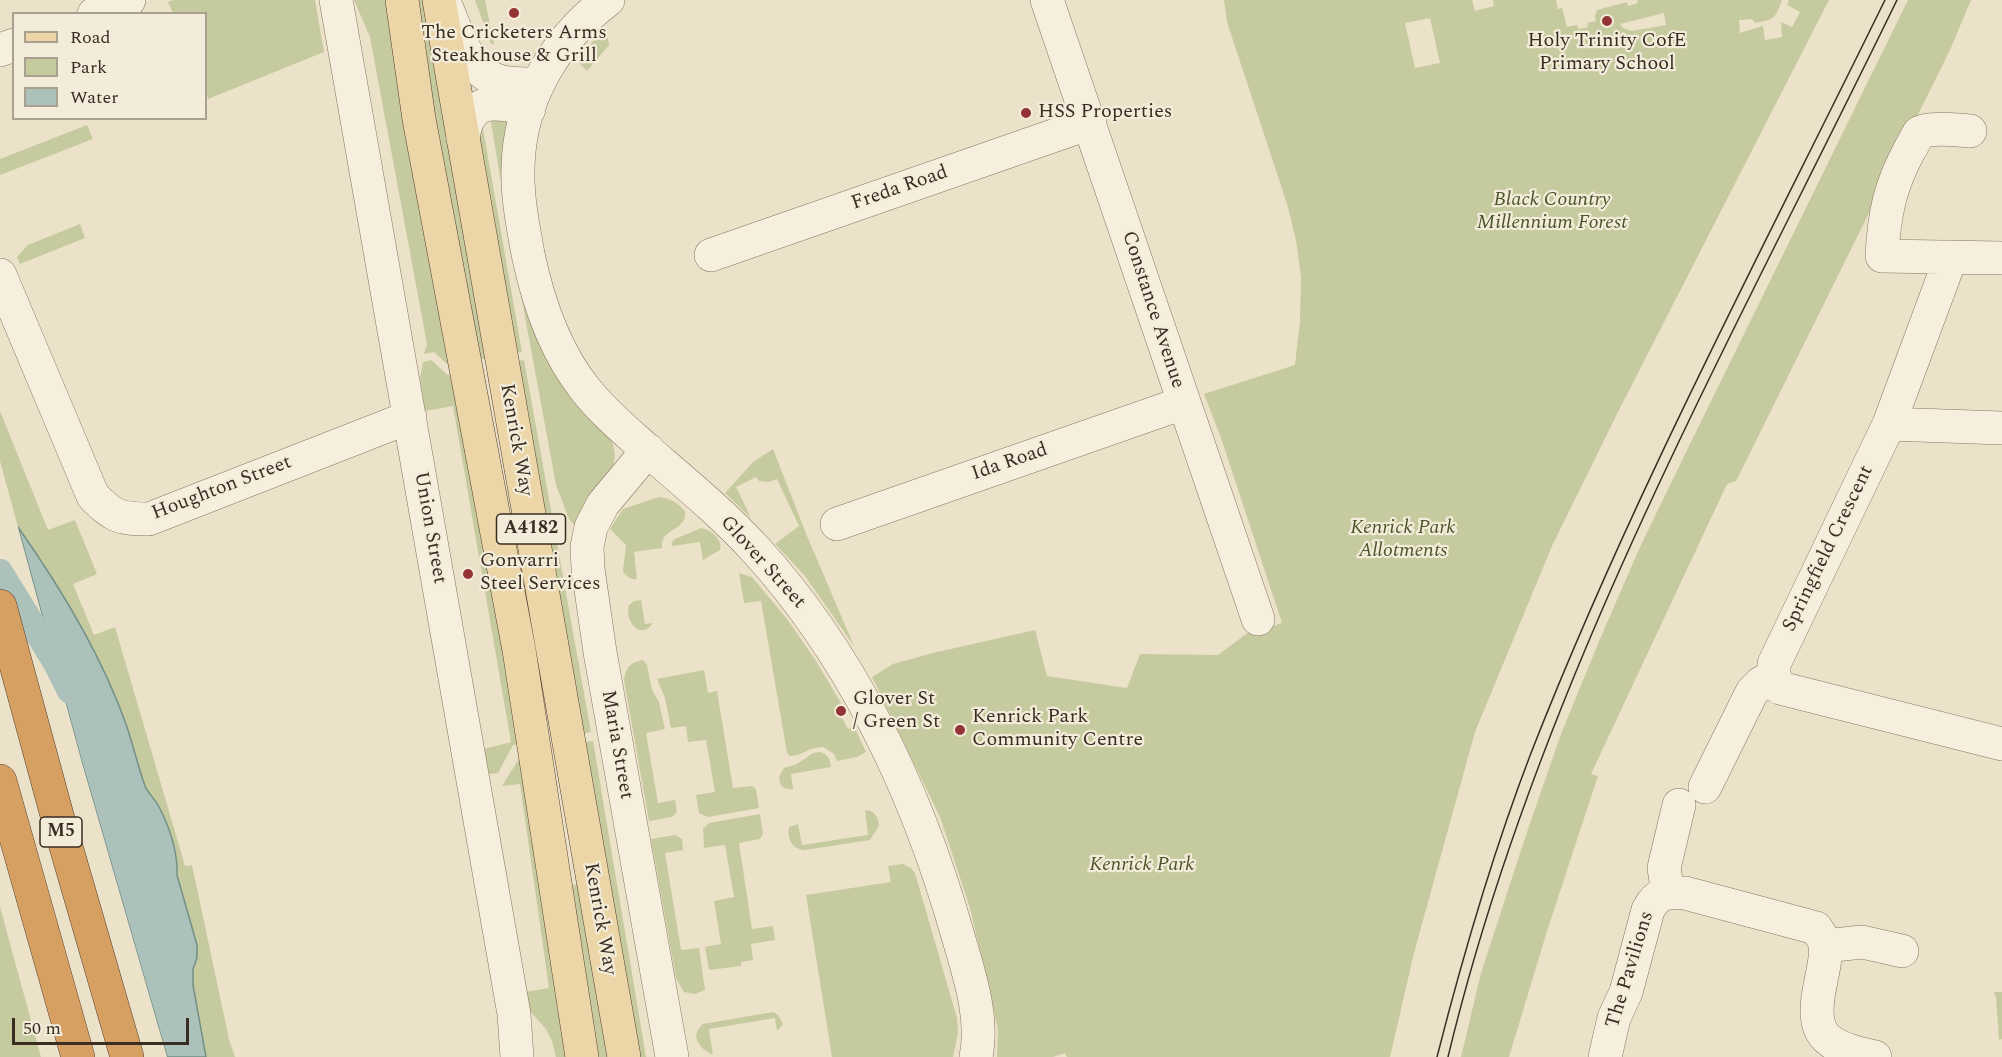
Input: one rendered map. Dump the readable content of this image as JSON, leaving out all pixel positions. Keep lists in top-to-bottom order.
{
  "streets": {
    "highway": ["M5"],
    "main road": ["Kenrick Way", "A4182"],
    "street": [
      "Freda Road",
      "Constance Avenue",
      "Ida Road",
      "Houghton Street",
      "Union Street",
      "Springfield Crescent",
      "Glover Street",
      "Maria Street",
      "The Pavilions"
    ]
  },
  "crossings": [
    ["Freda Road", "Constance Avenue"],
    ["Constance Avenue", "Ida Road"],
    ["Houghton Street", "Union Street"],
    ["Springfield Crescent", "The Pavilions"],
    ["Glover Street", "Maria Street"]
  ],
  "parks": ["Black Country Millennium Forest", "Kenrick Park Allotments", "Kenrick Park"],
  "places": [
    "The Cricketers Arms Steakhouse & Grill",
    "Holy Trinity CofE Primary School",
    "HSS Properties",
    "Gonvarri Steel Services",
    "Glover St / Green St",
    "Kenrick Park Community Centre"
  ],
  "legend": ["Road", "Park", "Water"],
  "scale_bar": "50 m"
}
